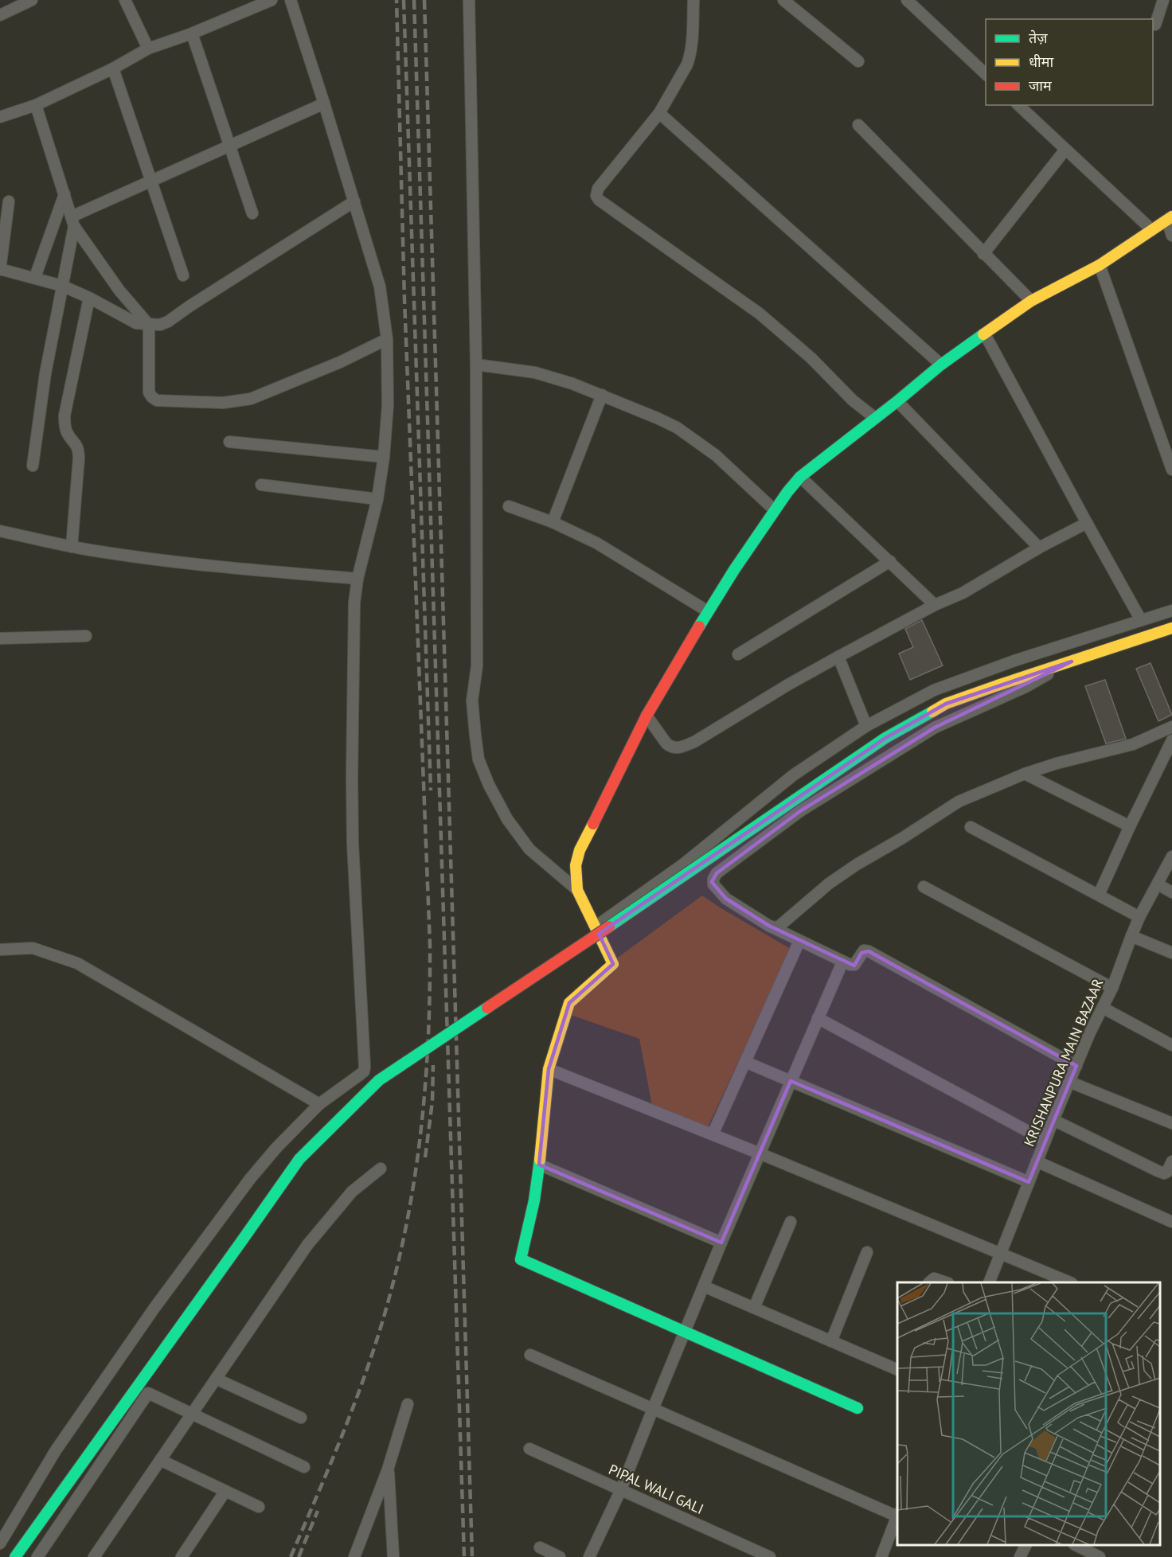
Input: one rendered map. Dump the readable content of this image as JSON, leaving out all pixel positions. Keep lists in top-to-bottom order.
{
  "streets": {
    "street": ["KRISHANPURA MAIN BAZAAR", "PIPAL WALI GALI"]
  },
  "legend": ["तेज़", "धीमा", "जाम"]
}
